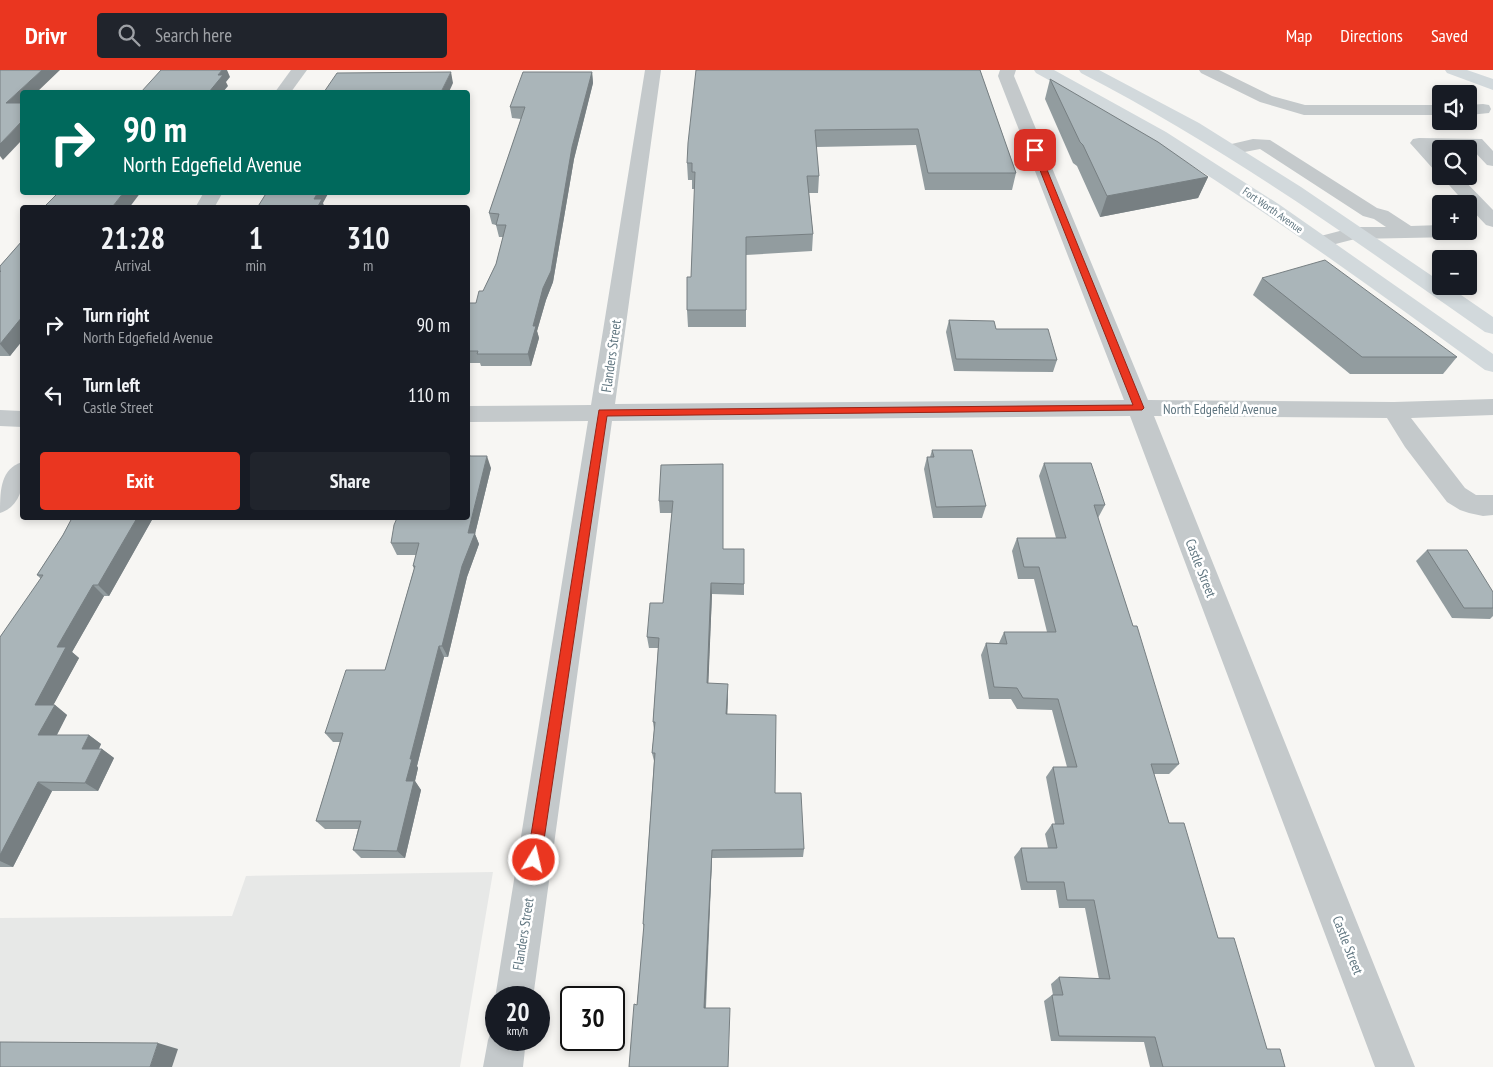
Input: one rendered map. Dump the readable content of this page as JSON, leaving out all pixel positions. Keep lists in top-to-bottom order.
{
  "streets": {
    "main road": ["Fort Worth Avenue"],
    "street": ["Flanders Street", "North Edgefield Avenue", "Castle Street"]
  },
  "crossings": [
    ["Flanders Street", "North Edgefield Avenue"],
    ["North Edgefield Avenue", "Castle Street"]
  ],
  "page": {
    "header": "Drivr",
    "search": "Search here",
    "nav": ["Map", "Directions", "Saved"],
    "map_buttons": ["+", "−"],
    "turn": ["90 m", "North Edgefield Avenue"],
    "eta": [
      "21:28",
      "Arrival",
      "1",
      "min",
      "310",
      "m"
    ],
    "list": [
      {
        "name": "Turn right",
        "note": "North Edgefield Avenue",
        "value": "90 m"
      },
      {
        "name": "Turn left",
        "note": "Castle Street",
        "value": "110 m"
      }
    ],
    "buttons": ["Exit", "Share"],
    "speed": "20 km/h",
    "limit": "30"
  }
}
